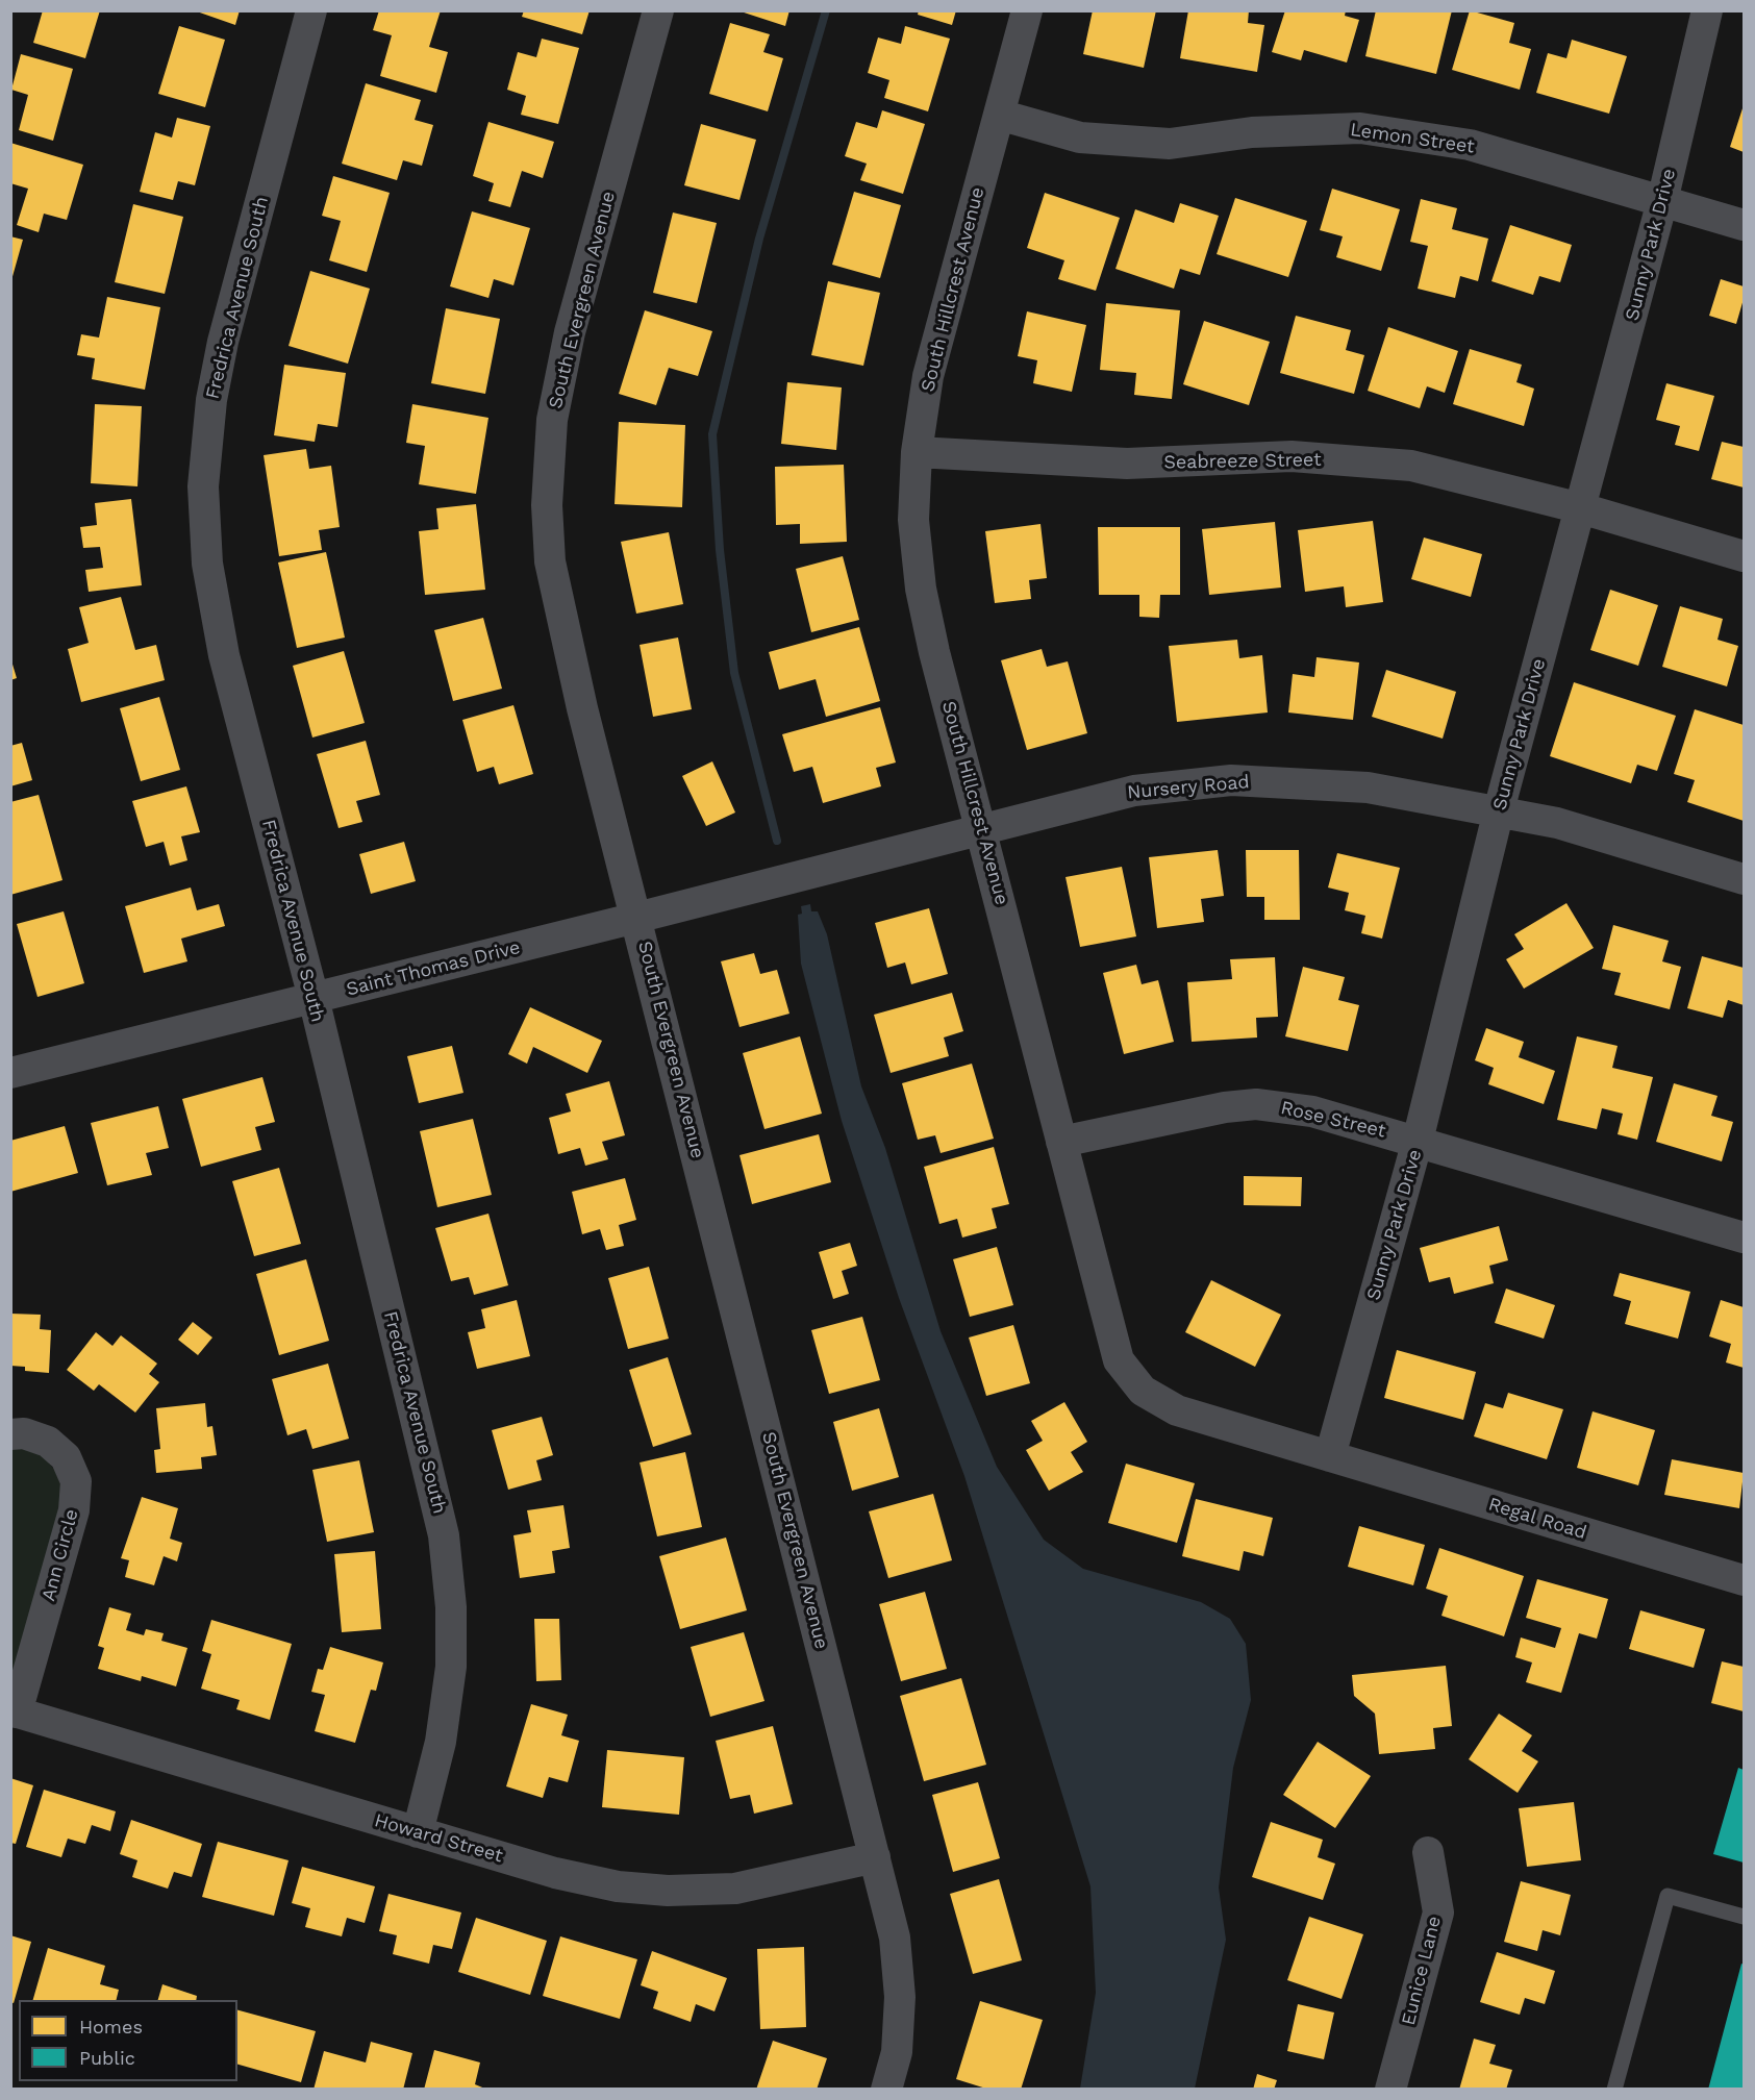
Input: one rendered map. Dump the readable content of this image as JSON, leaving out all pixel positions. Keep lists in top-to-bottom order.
{
  "streets": {
    "street": [
      "Lemon Street",
      "Sunny Park Drive",
      "South Hillcrest Avenue",
      "Fredrica Avenue South",
      "South Evergreen Avenue",
      "Seabreeze Street",
      "Nursery Road",
      "Saint Thomas Drive",
      "Rose Street",
      "Regal Road",
      "Ann Circle",
      "Howard Street",
      "Eunice Lane"
    ]
  },
  "crossings": [
    ["Lemon Street", "Sunny Park Drive"],
    ["Lemon Street", "South Hillcrest Avenue"],
    ["Sunny Park Drive", "South Hillcrest Avenue"],
    ["Sunny Park Drive", "Seabreeze Street"],
    ["Sunny Park Drive", "Nursery Road"],
    ["Sunny Park Drive", "Rose Street"],
    ["Sunny Park Drive", "Regal Road"],
    ["South Hillcrest Avenue", "Seabreeze Street"],
    ["South Hillcrest Avenue", "Nursery Road"],
    ["South Hillcrest Avenue", "Rose Street"],
    ["South Hillcrest Avenue", "Regal Road"],
    ["Fredrica Avenue South", "Saint Thomas Drive"],
    ["Fredrica Avenue South", "Howard Street"],
    ["South Evergreen Avenue", "Nursery Road"],
    ["South Evergreen Avenue", "Saint Thomas Drive"],
    ["South Evergreen Avenue", "Howard Street"],
    ["Nursery Road", "Saint Thomas Drive"],
    ["Ann Circle", "Howard Street"]
  ],
  "legend": ["Homes", "Public"]
}
